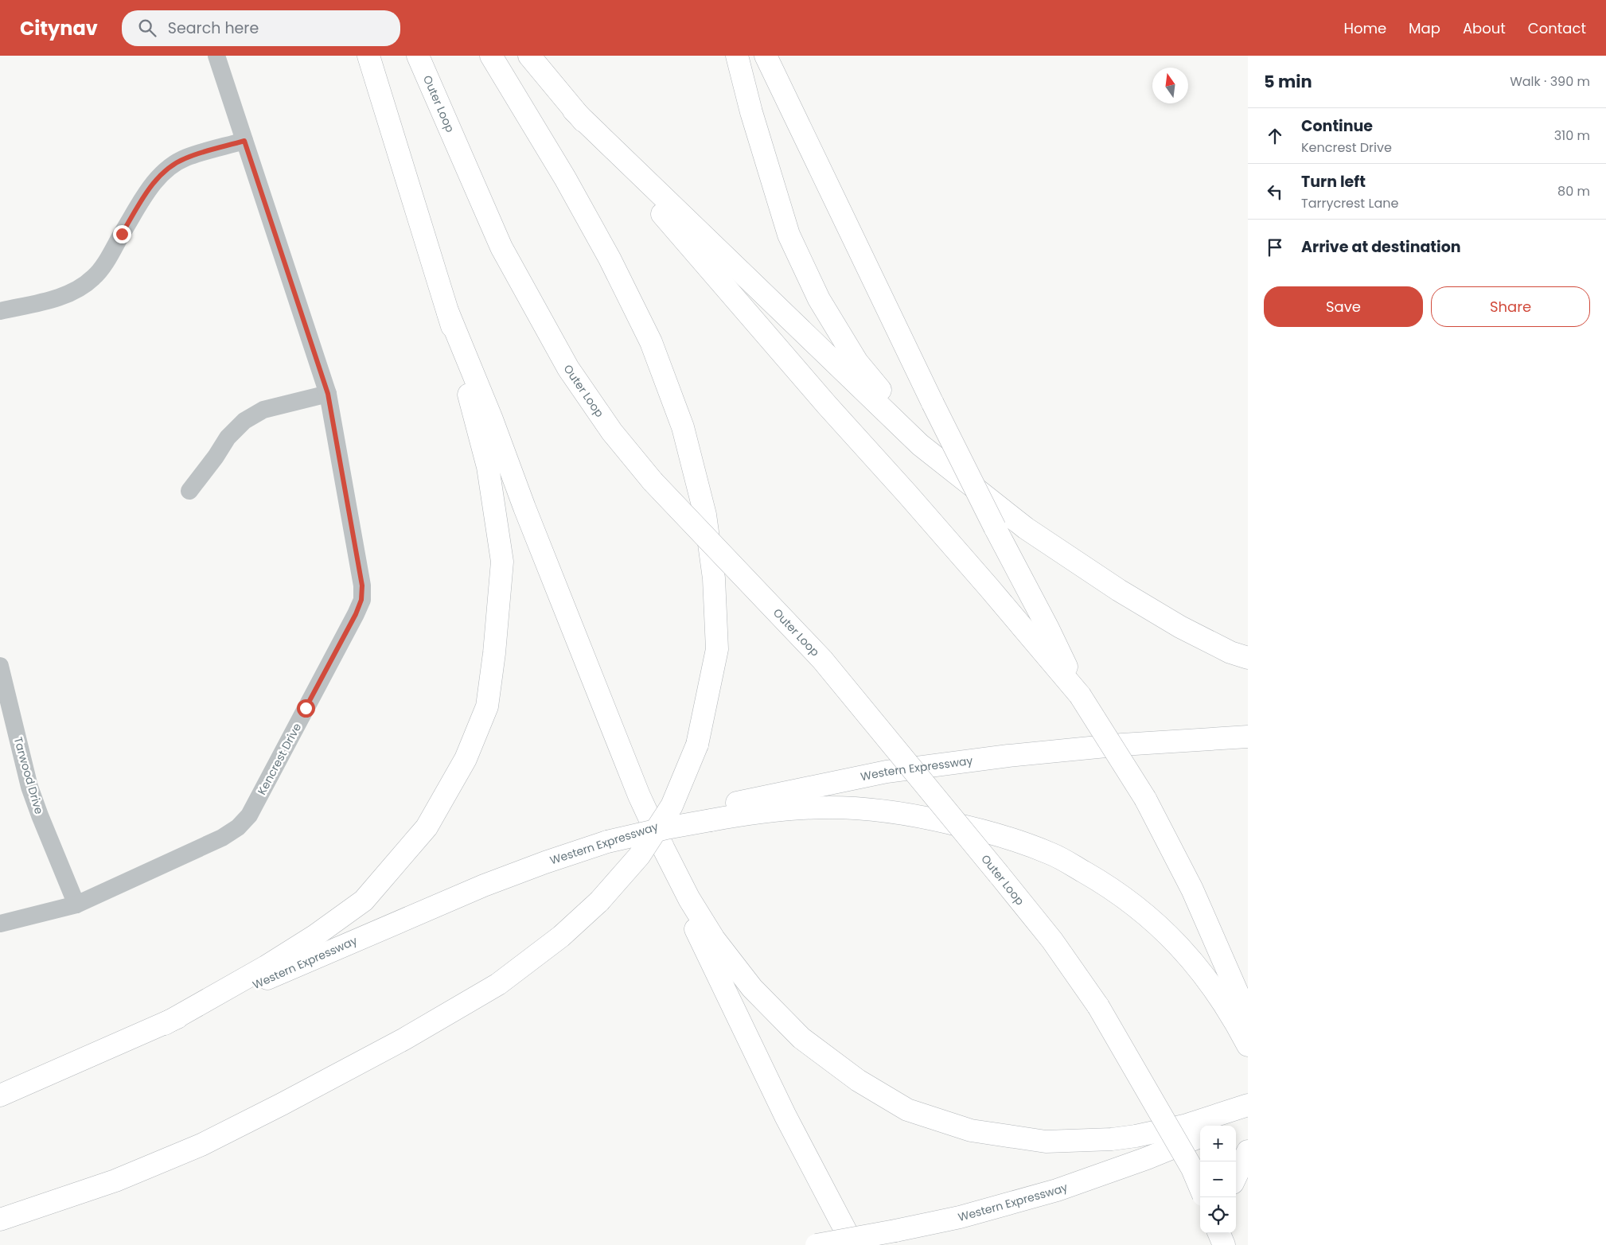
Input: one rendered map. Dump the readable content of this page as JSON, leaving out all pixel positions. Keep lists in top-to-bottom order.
{
  "streets": {
    "highway": ["Outer Loop", "Western Expressway"],
    "street": ["Kencrest Drive", "Tarwood Drive"]
  },
  "crossings": [
    ["Kencrest Drive", "Tarwood Drive"]
  ],
  "north": "top",
  "page": {
    "header": "Citynav",
    "search": "Search here",
    "nav": [
      "Home",
      "Map",
      "About",
      "Contact"
    ],
    "heading": ["5 min", "Walk · 390 m"],
    "list": [
      ["Continue", "Kencrest Drive", "310 m"],
      ["Turn left", "Tarrycrest Lane", "80 m"],
      "Arrive at destination"
    ],
    "buttons": ["Save", "Share"],
    "map_buttons": ["+", "−"]
  }
}
